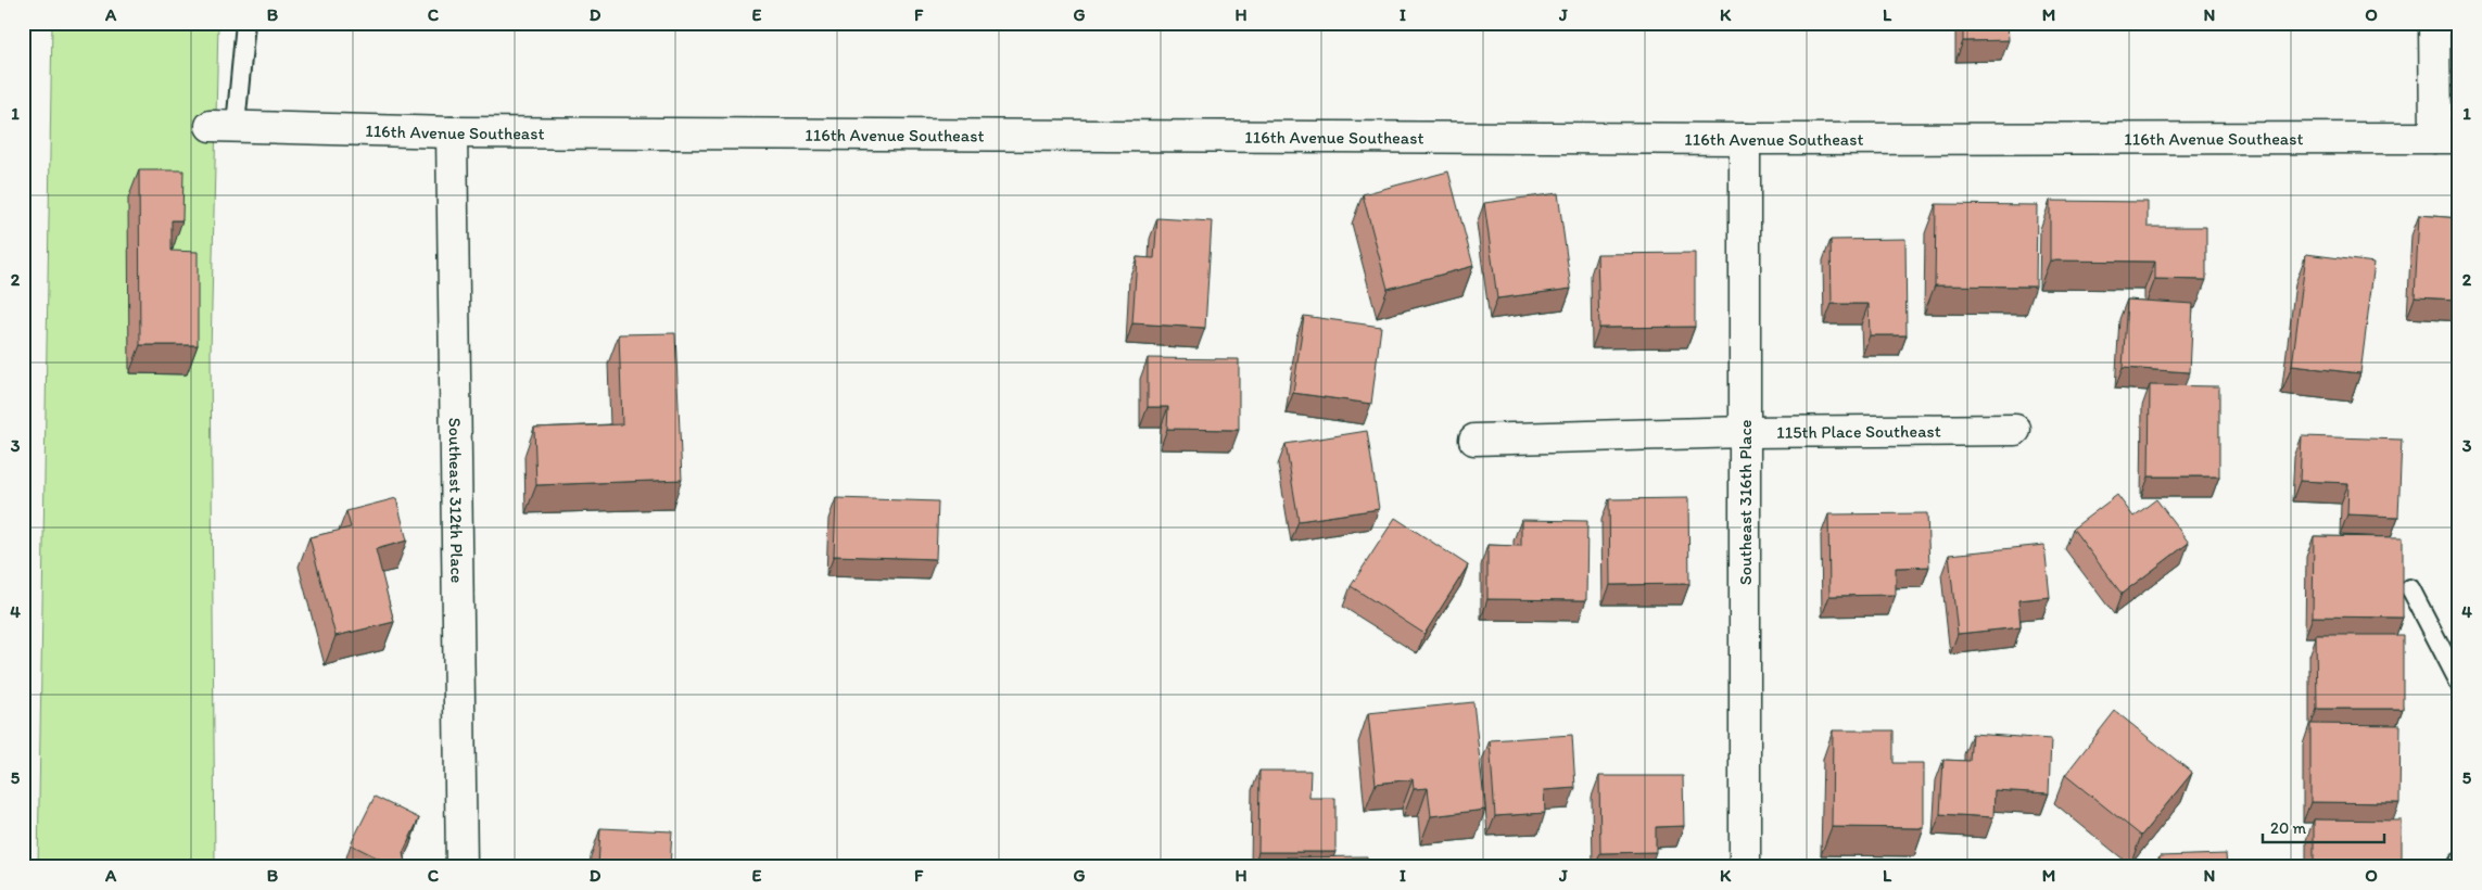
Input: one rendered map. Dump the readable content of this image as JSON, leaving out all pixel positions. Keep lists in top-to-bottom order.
{
  "streets": {
    "street": [
      "116th Avenue Southeast",
      "115th Place Southeast",
      "Southeast 312th Place",
      "Southeast 316th Place"
    ]
  },
  "crossings": [
    ["116th Avenue Southeast", "Southeast 312th Place"],
    ["116th Avenue Southeast", "Southeast 316th Place"],
    ["115th Place Southeast", "Southeast 316th Place"]
  ],
  "scale_bar": "20 m",
  "grid": {
    "columns": [
      "A",
      "B",
      "C",
      "D",
      "E",
      "F",
      "G",
      "H",
      "I",
      "J",
      "K",
      "L",
      "M",
      "N",
      "O"
    ],
    "rows": [
      "1",
      "2",
      "3",
      "4",
      "5"
    ]
  }
}
